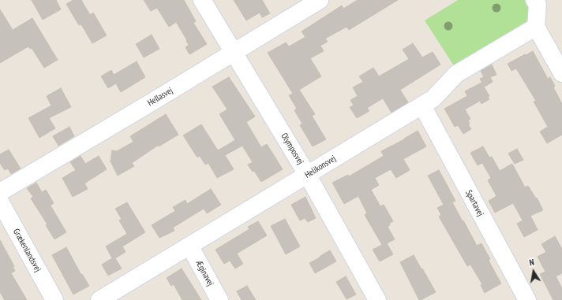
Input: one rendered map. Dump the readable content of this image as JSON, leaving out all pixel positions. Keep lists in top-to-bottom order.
{
  "streets": {
    "street": [
      "Hellasvej",
      "Olymposvej",
      "Helikonsvej",
      "Spartavej",
      "Grækenlandsvej",
      "Æginavej"
    ]
  },
  "crossings": [
    ["Hellasvej", "Olymposvej"],
    ["Olymposvej", "Helikonsvej"],
    ["Helikonsvej", "Spartavej"],
    ["Helikonsvej", "Æginavej"]
  ],
  "north": "top"
}
